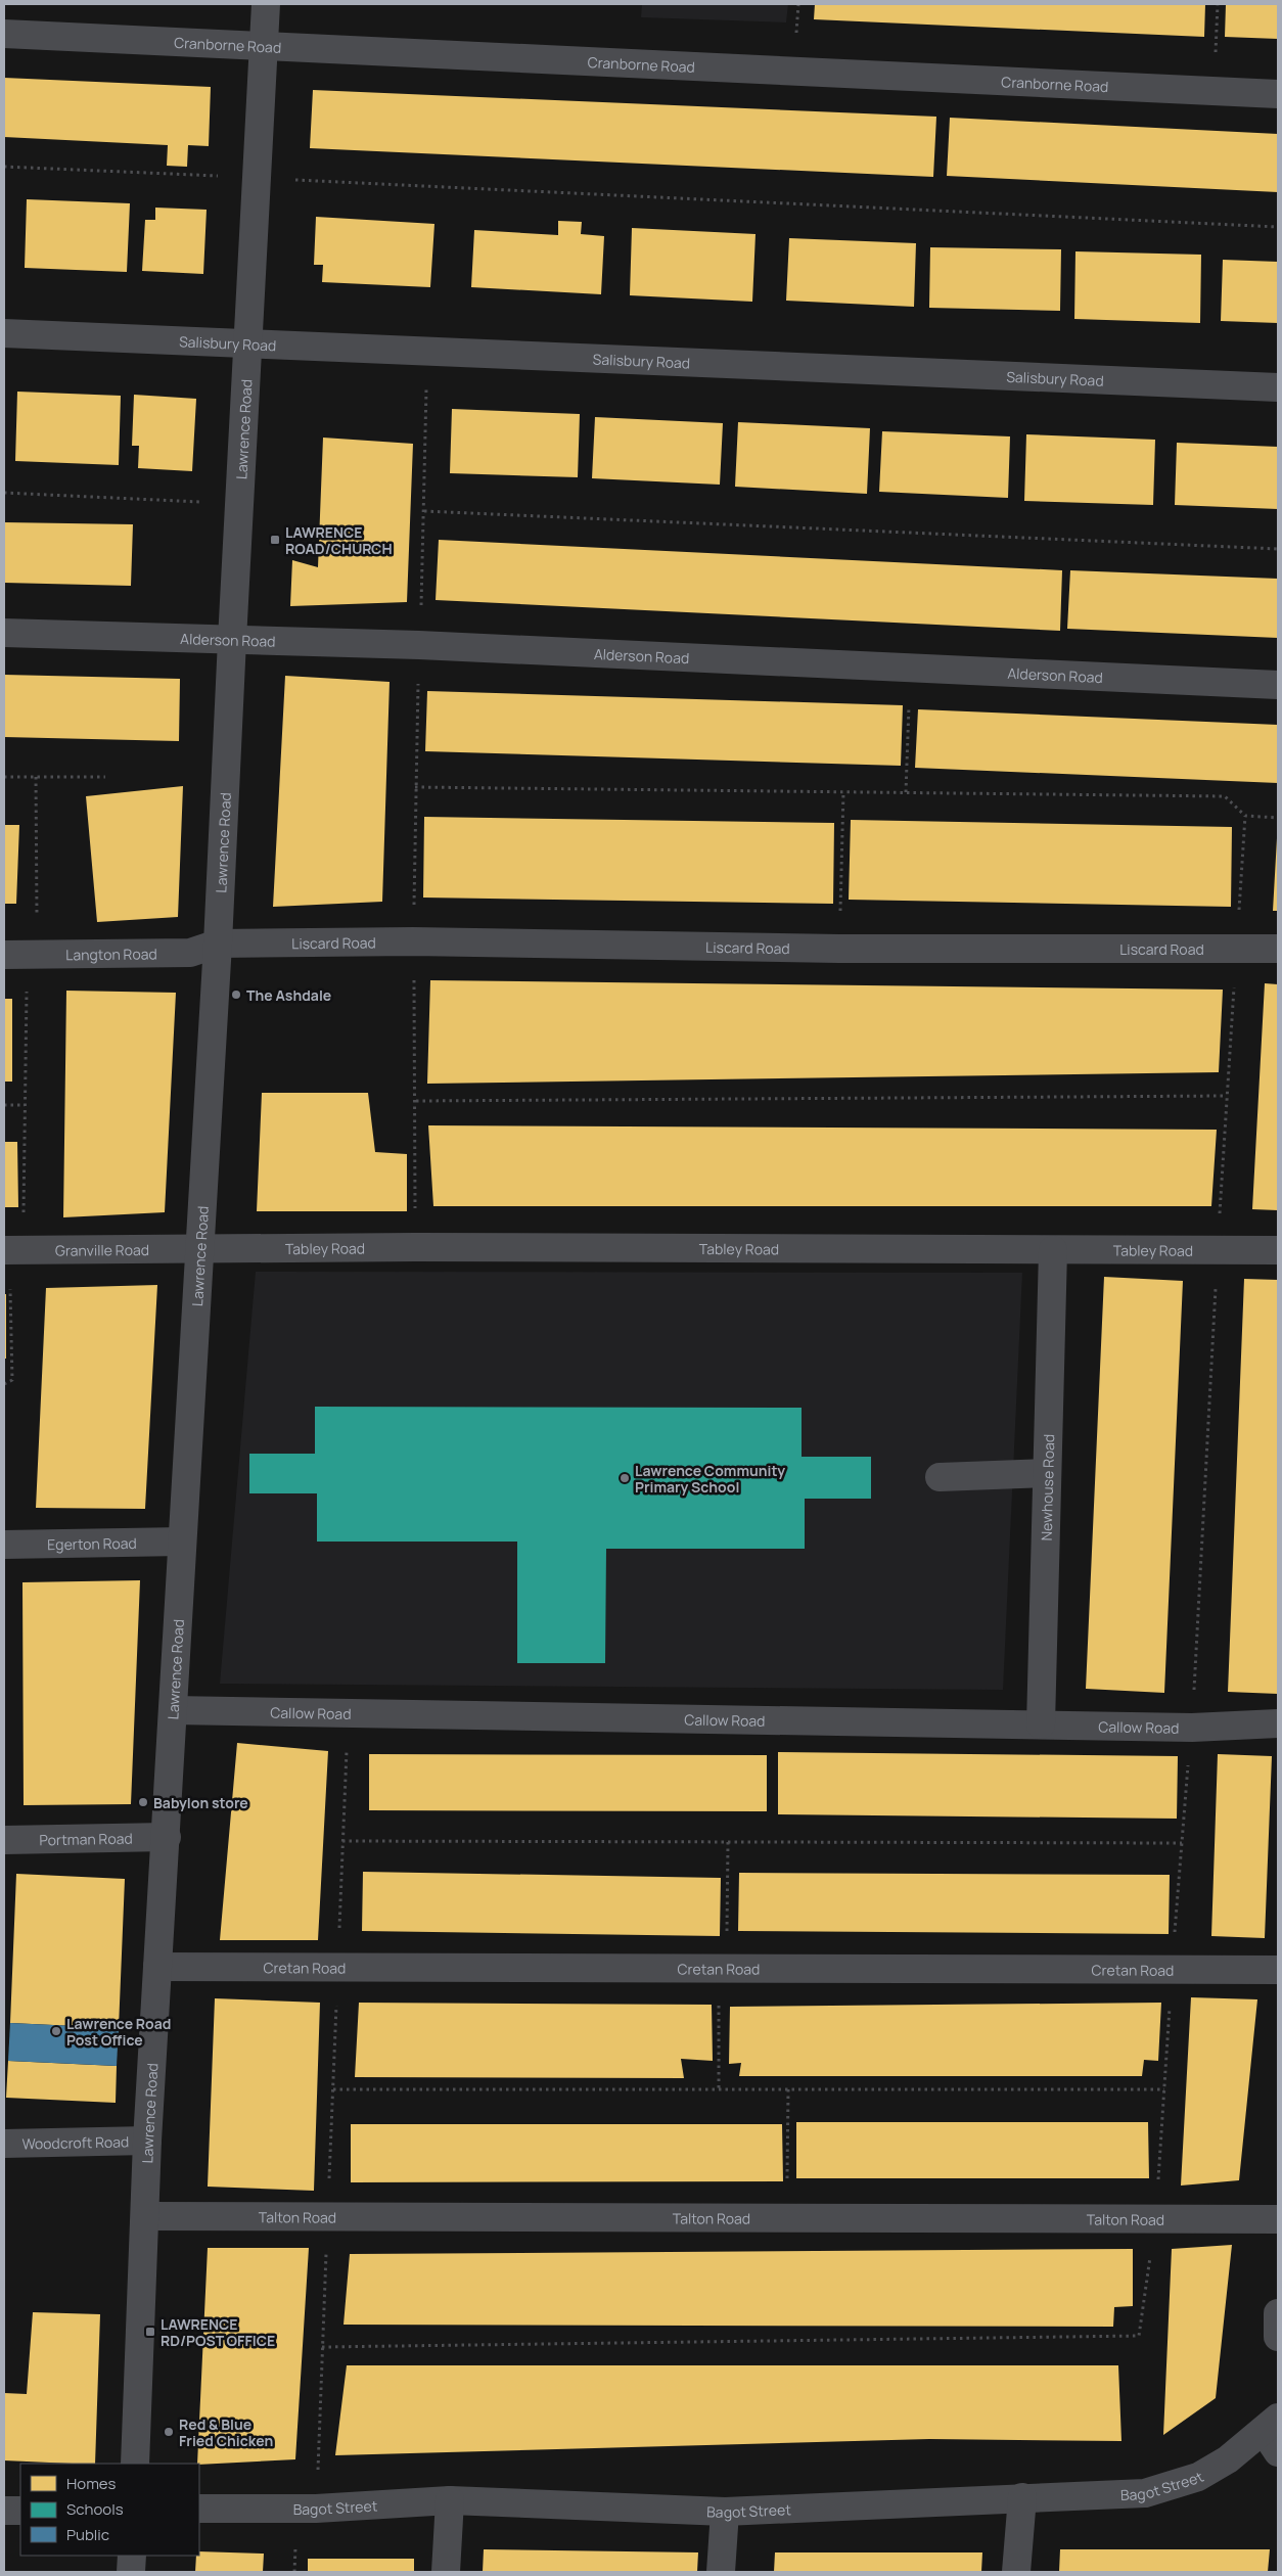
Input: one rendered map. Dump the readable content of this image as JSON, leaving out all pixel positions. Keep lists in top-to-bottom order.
{
  "streets": {
    "street": [
      "Cranborne Road",
      "Salisbury Road",
      "Lawrence Road",
      "Alderson Road",
      "Liscard Road",
      "Langton Road",
      "Tabley Road",
      "Granville Road",
      "Newhouse Road",
      "Egerton Road",
      "Callow Road",
      "Portman Road",
      "Cretan Road",
      "Woodcroft Road",
      "Talton Road",
      "Bagot Street"
    ]
  },
  "crossings": [
    ["Cranborne Road", "Lawrence Road"],
    ["Salisbury Road", "Lawrence Road"],
    ["Lawrence Road", "Alderson Road"],
    ["Lawrence Road", "Liscard Road"],
    ["Lawrence Road", "Langton Road"],
    ["Lawrence Road", "Tabley Road"],
    ["Lawrence Road", "Granville Road"],
    ["Lawrence Road", "Egerton Road"],
    ["Lawrence Road", "Callow Road"],
    ["Lawrence Road", "Portman Road"],
    ["Lawrence Road", "Cretan Road"],
    ["Lawrence Road", "Woodcroft Road"],
    ["Lawrence Road", "Talton Road"],
    ["Liscard Road", "Langton Road"],
    ["Tabley Road", "Granville Road"],
    ["Tabley Road", "Newhouse Road"],
    ["Newhouse Road", "Callow Road"]
  ],
  "places": {
    "transit": ["LAWRENCE ROAD/CHURCH", "LAWRENCE RD/POST OFFICE"],
    "other": [
      "The Ashdale",
      "Lawrence Community Primary School",
      "Babylon store",
      "Lawrence Road Post Office",
      "Red & Blue Fried Chicken"
    ]
  },
  "legend": ["Homes", "Schools", "Public"]
}
